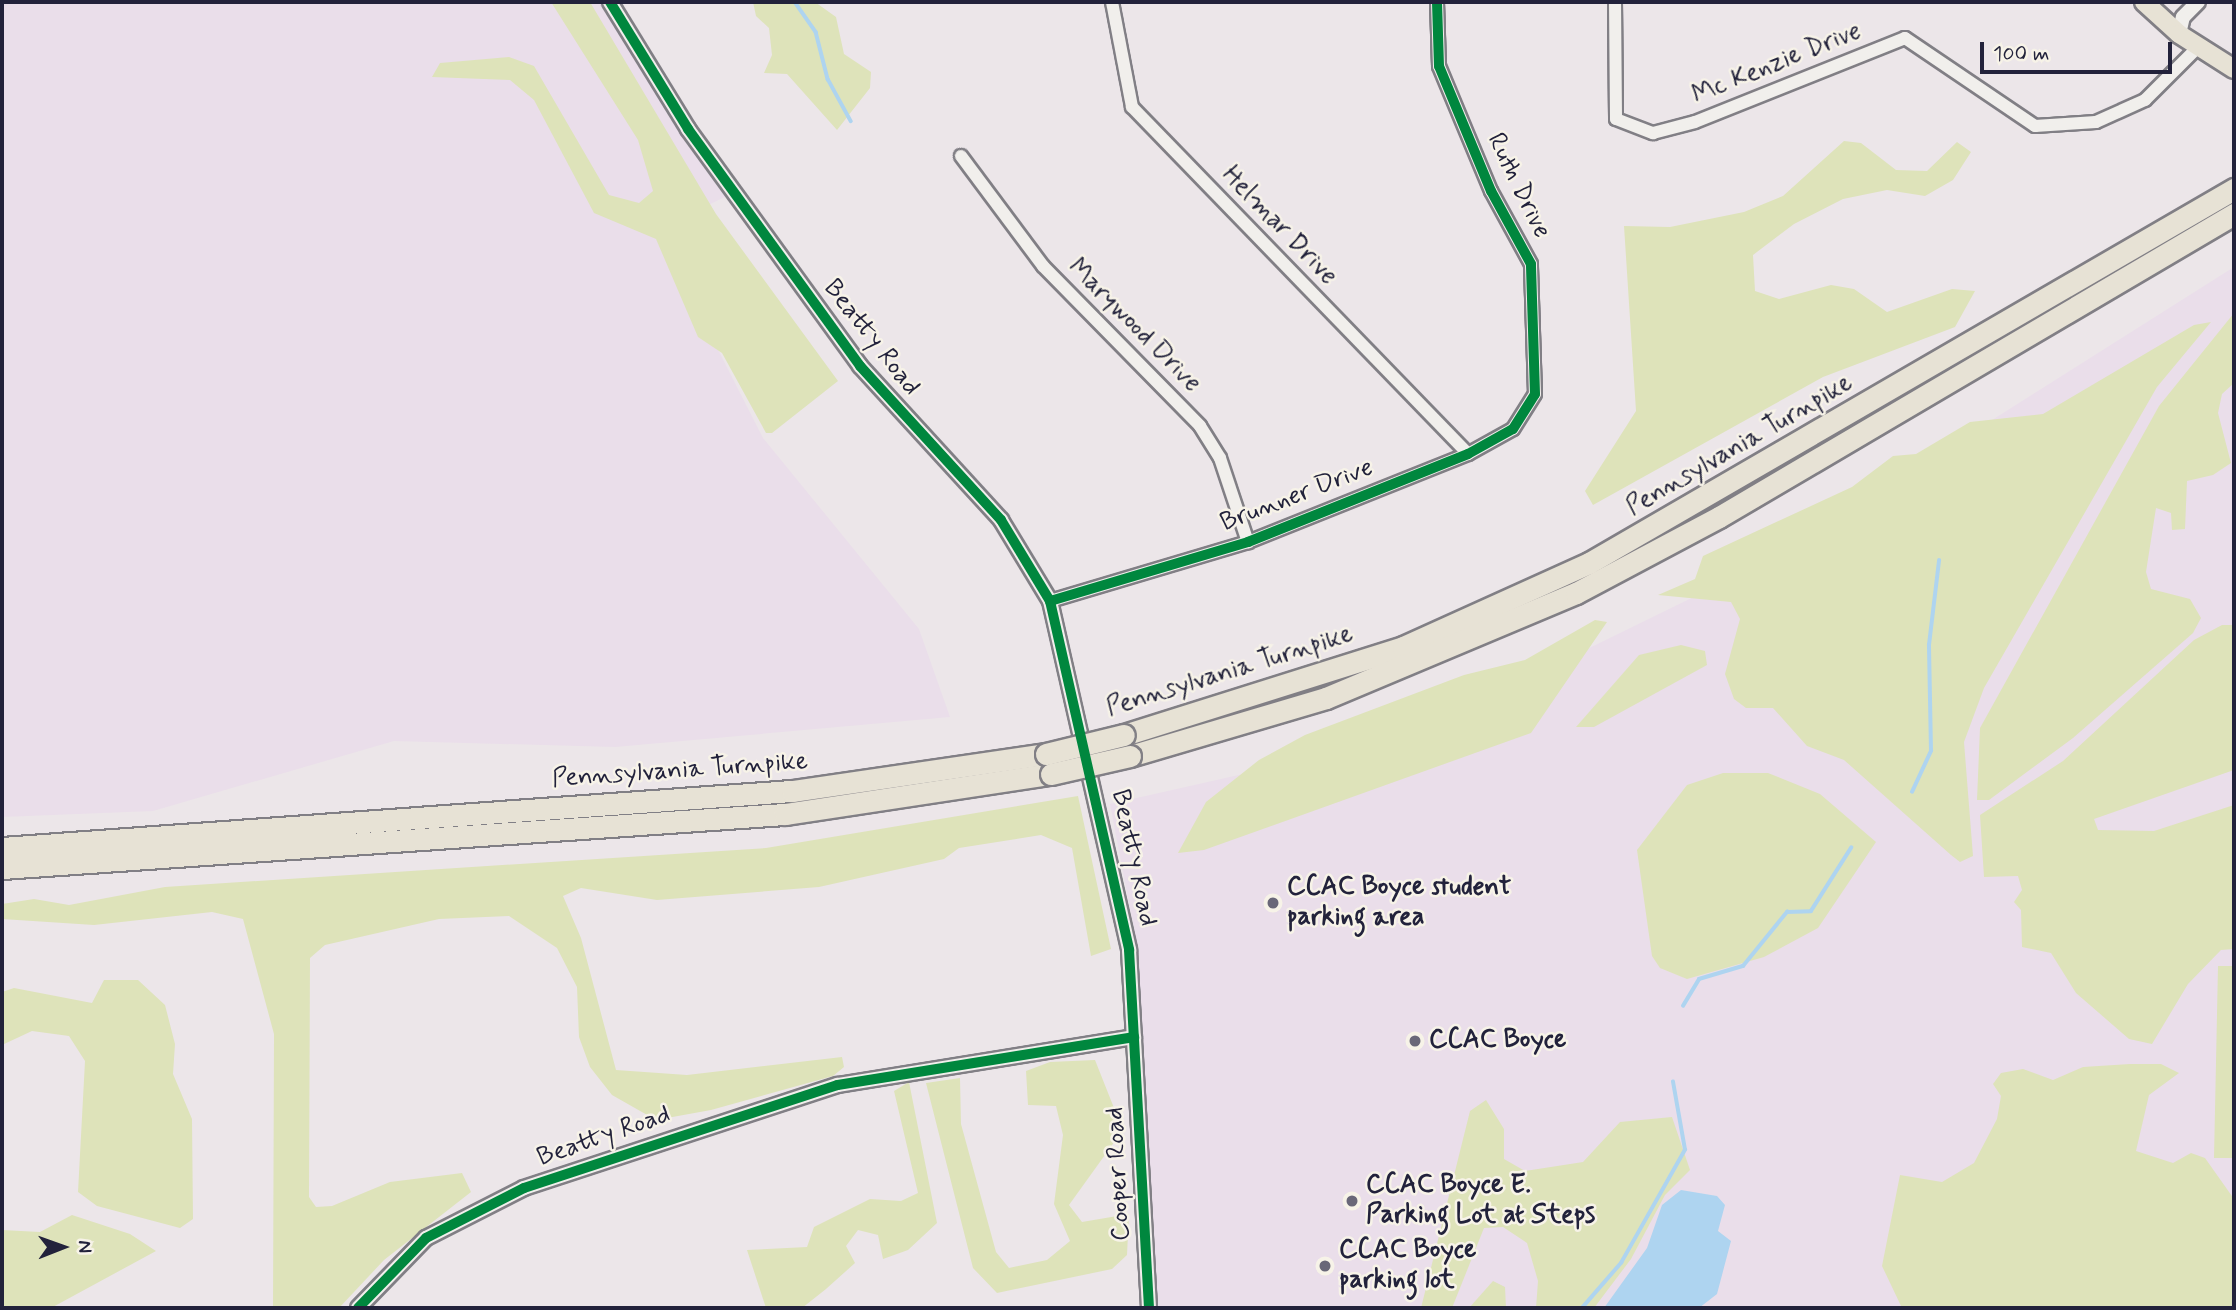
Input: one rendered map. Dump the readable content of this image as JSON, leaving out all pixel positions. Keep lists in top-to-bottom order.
{
  "streets": {
    "highway": ["Pennsylvania Turnpike"],
    "street": [
      "Mc Kenzie Drive",
      "Ruth Drive",
      "Helmar Drive",
      "Marywood Drive",
      "Beatty Road",
      "Brunner Drive",
      "Cooper Road"
    ]
  },
  "crossings": [
    ["Ruth Drive", "Brunner Drive"],
    ["Helmar Drive", "Brunner Drive"],
    ["Marywood Drive", "Brunner Drive"],
    ["Beatty Road", "Brunner Drive"],
    ["Beatty Road", "Cooper Road"]
  ],
  "places": [
    "CCAC Boyce student parking area",
    "CCAC Boyce",
    "CCAC Boyce E. Parking Lot at Steps",
    "CCAC Boyce parking lot"
  ],
  "scale_bar": "100 m",
  "north": "right"
}
